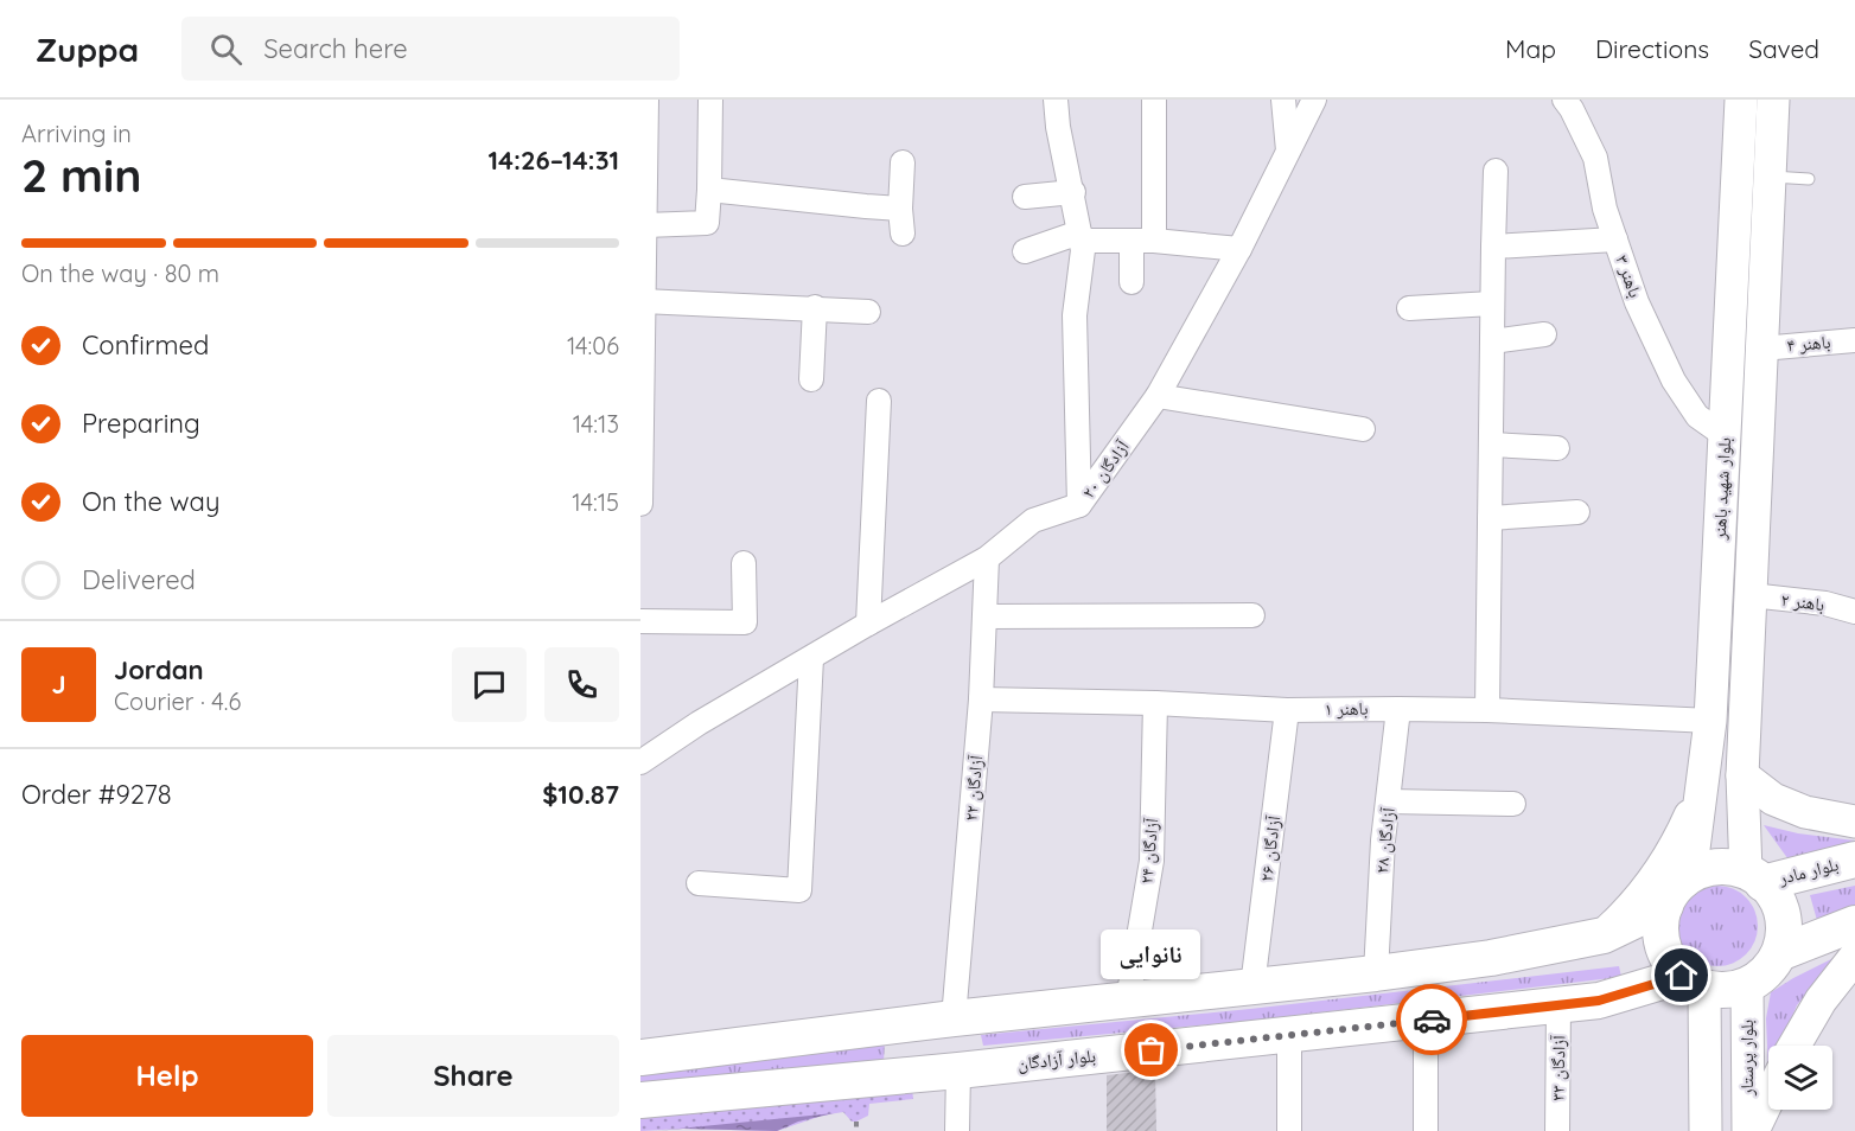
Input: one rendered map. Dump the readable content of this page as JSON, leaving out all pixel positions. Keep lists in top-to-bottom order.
{
  "streets": {
    "main road": [
      "بلوار شهید باهنر",
      "بلوار مادر",
      "بلوار پرستار",
      "بلوار آزادگان"
    ],
    "street": [
      "باهنر ۳",
      "باهنر ۴",
      "آزادگان ۲۰",
      "باهنر ۲",
      "باهنر ۱",
      "آزادگان ۲۲",
      "آزادگان ۲۸",
      "آزادگان ۲۶",
      "آزادگان ۲۴",
      "آزادگان ۳۳"
    ]
  },
  "crossings": [
    ["باهنر ۳", "بلوار شهید باهنر"],
    ["باهنر ۴", "بلوار شهید باهنر"],
    ["آزادگان ۲۰", "آزادگان ۲۲"],
    ["بلوار شهید باهنر", "باهنر ۲"],
    ["بلوار شهید باهنر", "باهنر ۱"],
    ["بلوار شهید باهنر", "بلوار مادر"],
    ["بلوار شهید باهنر", "بلوار پرستار"],
    ["بلوار شهید باهنر", "بلوار آزادگان"],
    ["باهنر ۱", "آزادگان ۲۲"],
    ["باهنر ۱", "آزادگان ۲۸"],
    ["باهنر ۱", "آزادگان ۲۶"],
    ["باهنر ۱", "آزادگان ۲۴"],
    ["بلوار مادر", "بلوار پرستار"],
    ["بلوار مادر", "بلوار آزادگان"],
    ["بلوار پرستار", "بلوار آزادگان"],
    ["بلوار آزادگان", "آزادگان ۳۳"]
  ],
  "places": ["نانوایی"],
  "page": {
    "header": "Zuppa",
    "search": "Search here",
    "nav": ["Map", "Directions", "Saved"],
    "heading": ["2 min", "Arriving in", "14:26–14:31"],
    "panel": [
      "Jordan",
      "Courier · 4.6",
      "Order #9278",
      "$10.87"
    ],
    "bar": "On the way · 80 m",
    "list": [
      ["Confirmed", "14:06"],
      ["Preparing", "14:13"],
      ["On the way", "14:15"],
      "Delivered"
    ],
    "round": "J",
    "bubble": "نانوایی",
    "buttons": ["Help", "Share"]
  }
}
